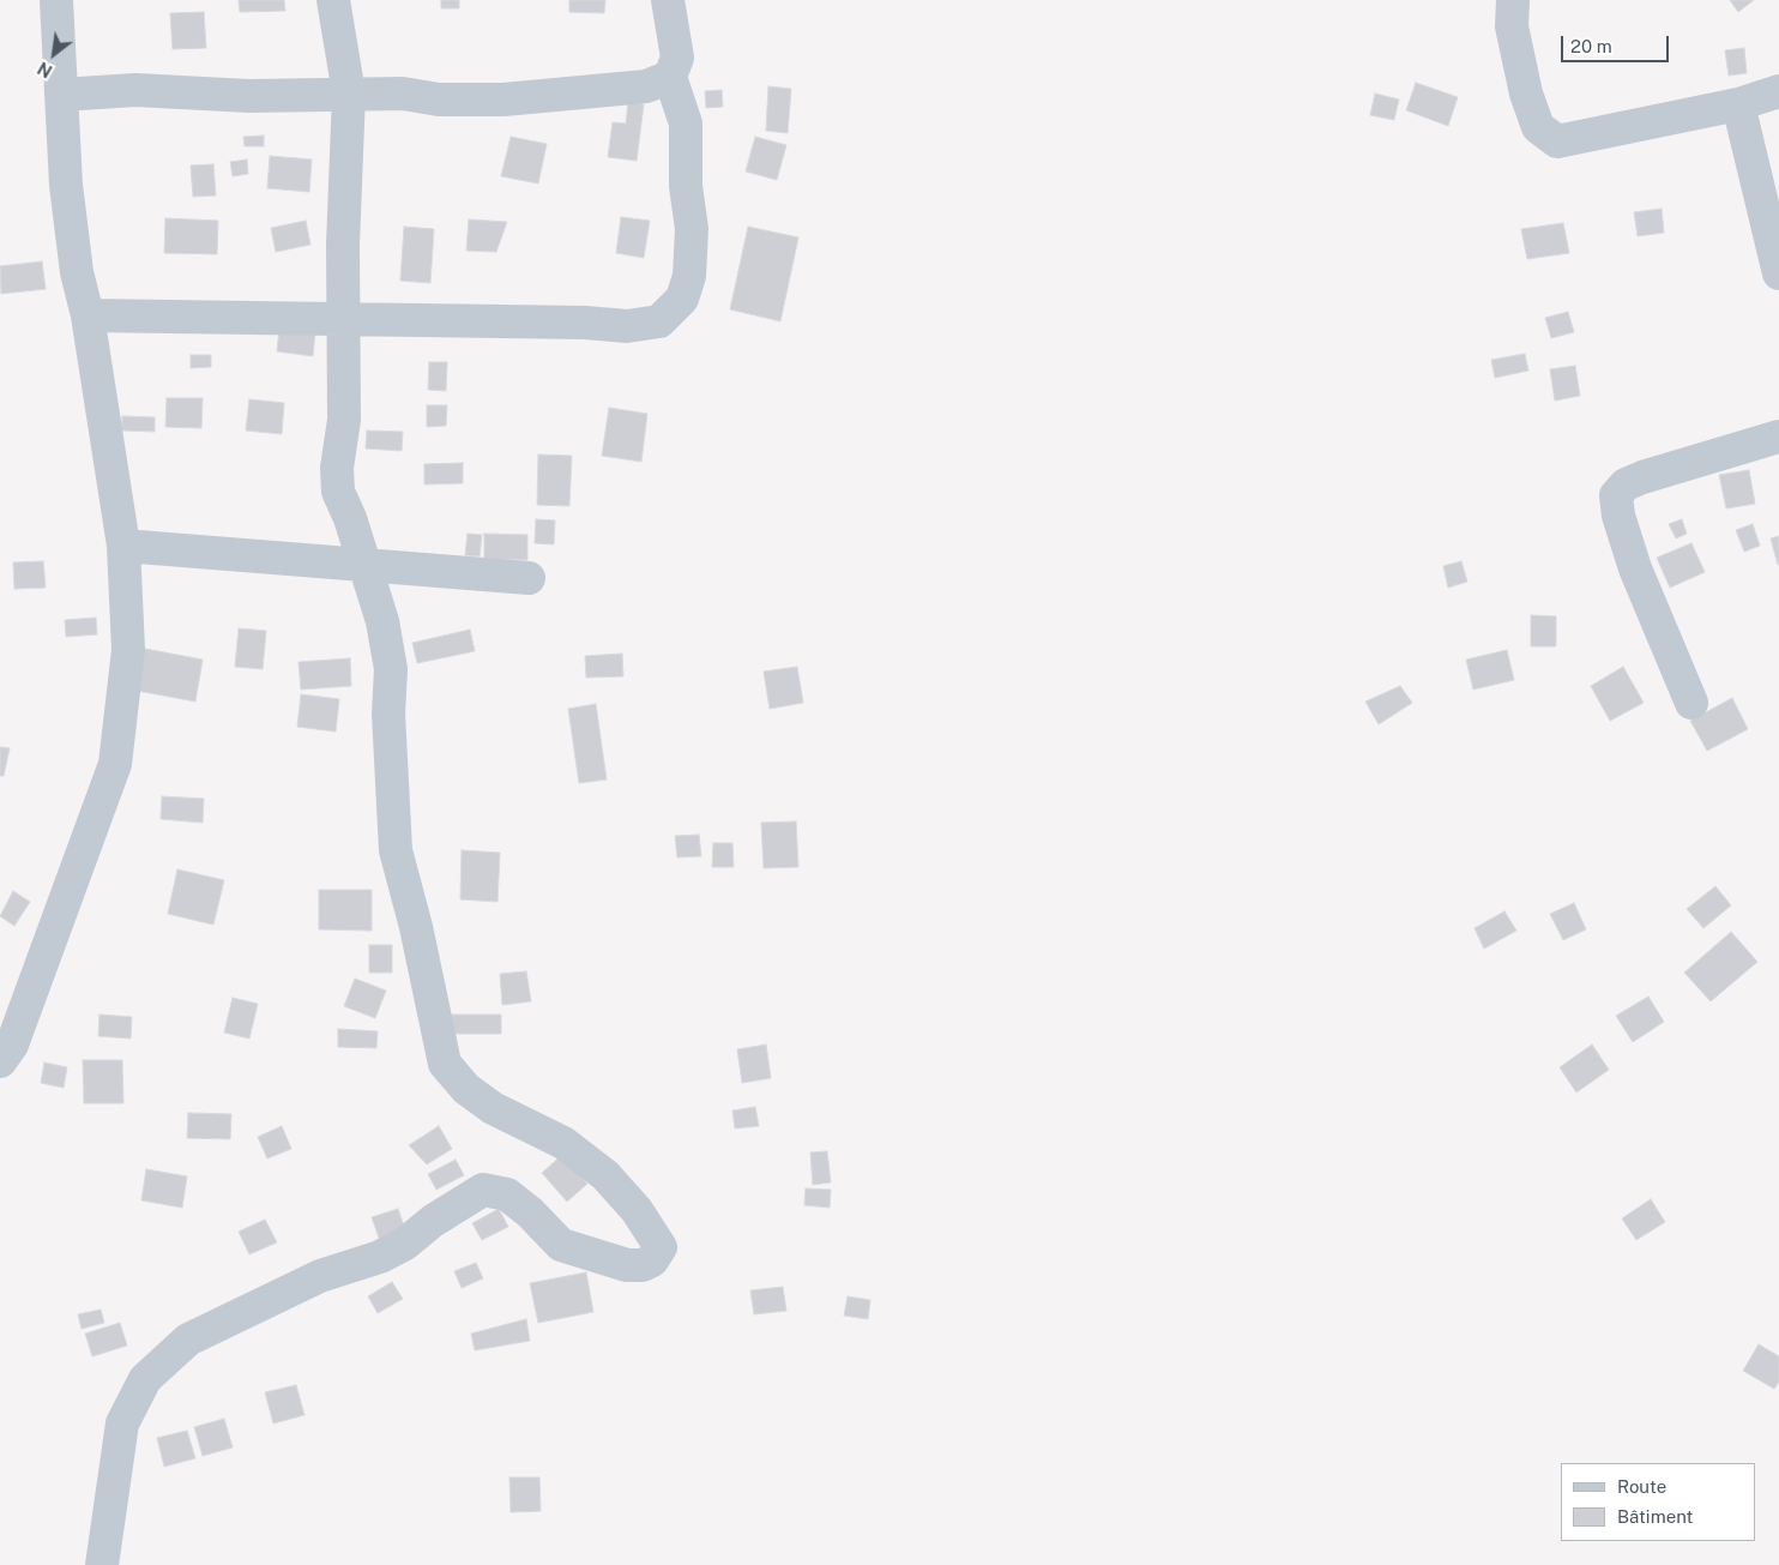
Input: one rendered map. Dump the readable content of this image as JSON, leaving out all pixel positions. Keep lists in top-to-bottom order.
{
  "legend": ["Route", "Bâtiment"],
  "scale_bar": "20 m",
  "north": "bottom left"
}
